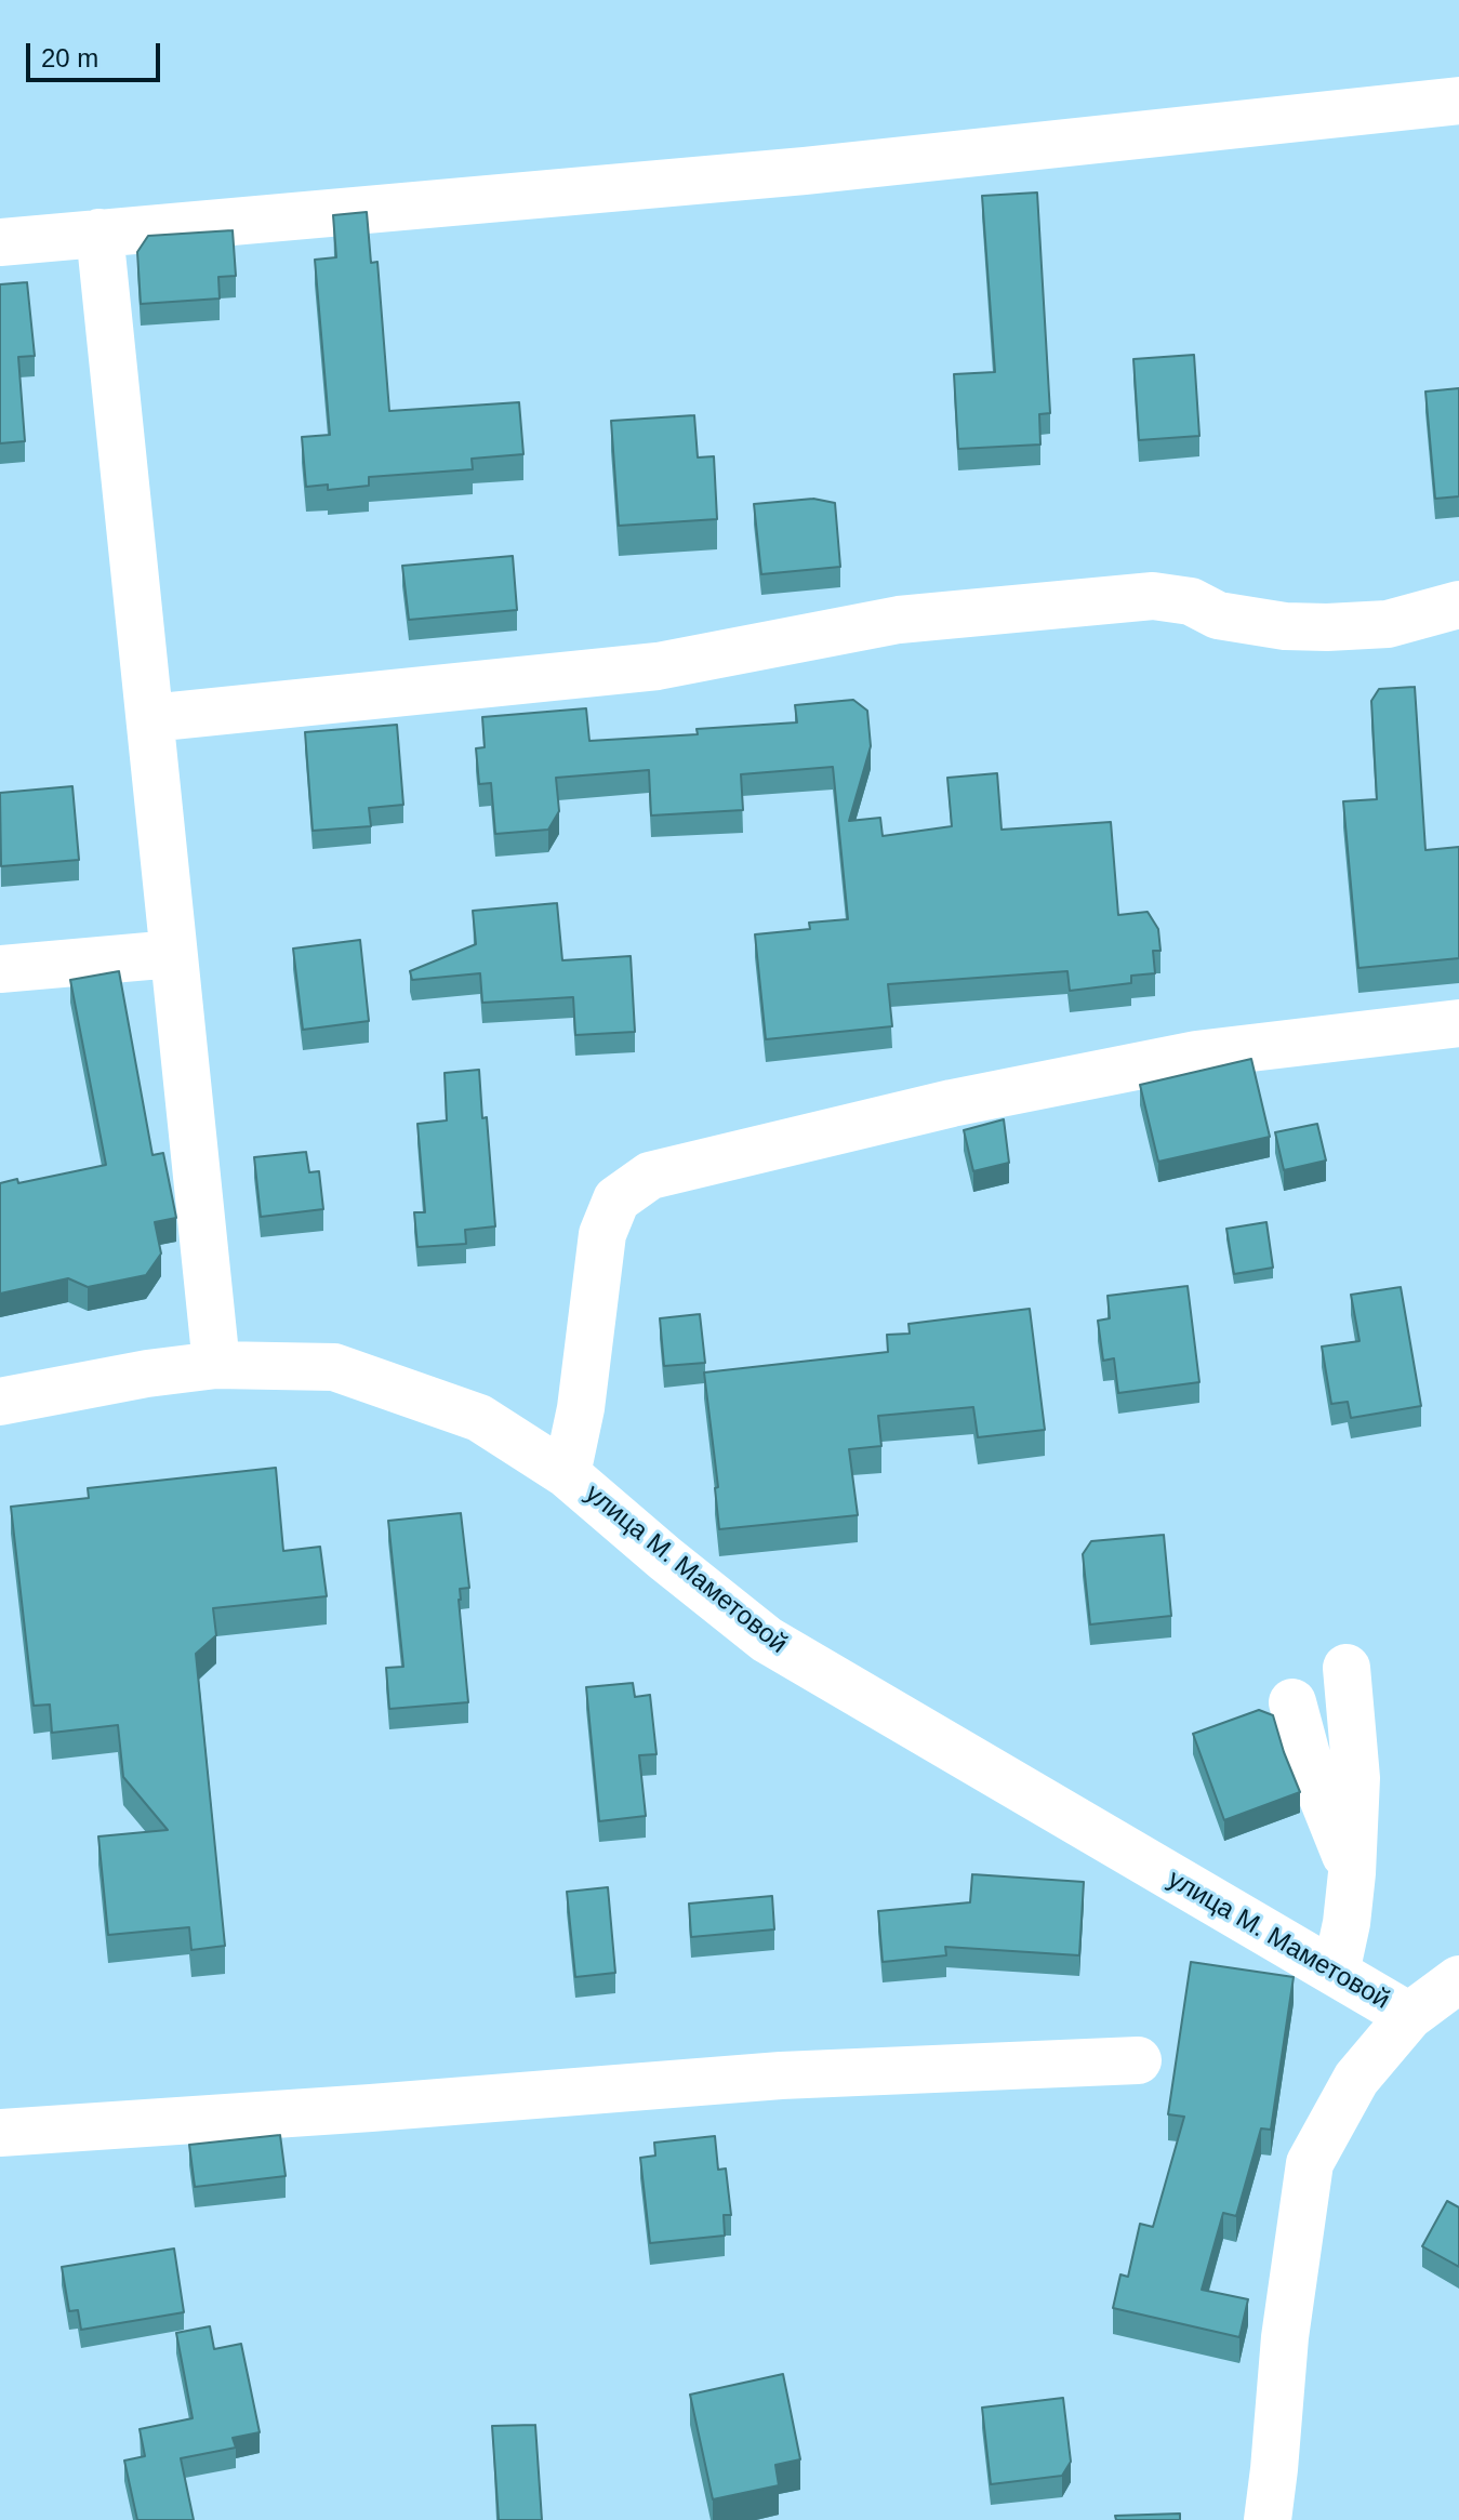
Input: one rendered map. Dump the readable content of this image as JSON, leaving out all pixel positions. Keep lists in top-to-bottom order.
{
  "streets": {
    "street": ["улица М. Маметовой"]
  },
  "scale_bar": "20 m"
}
